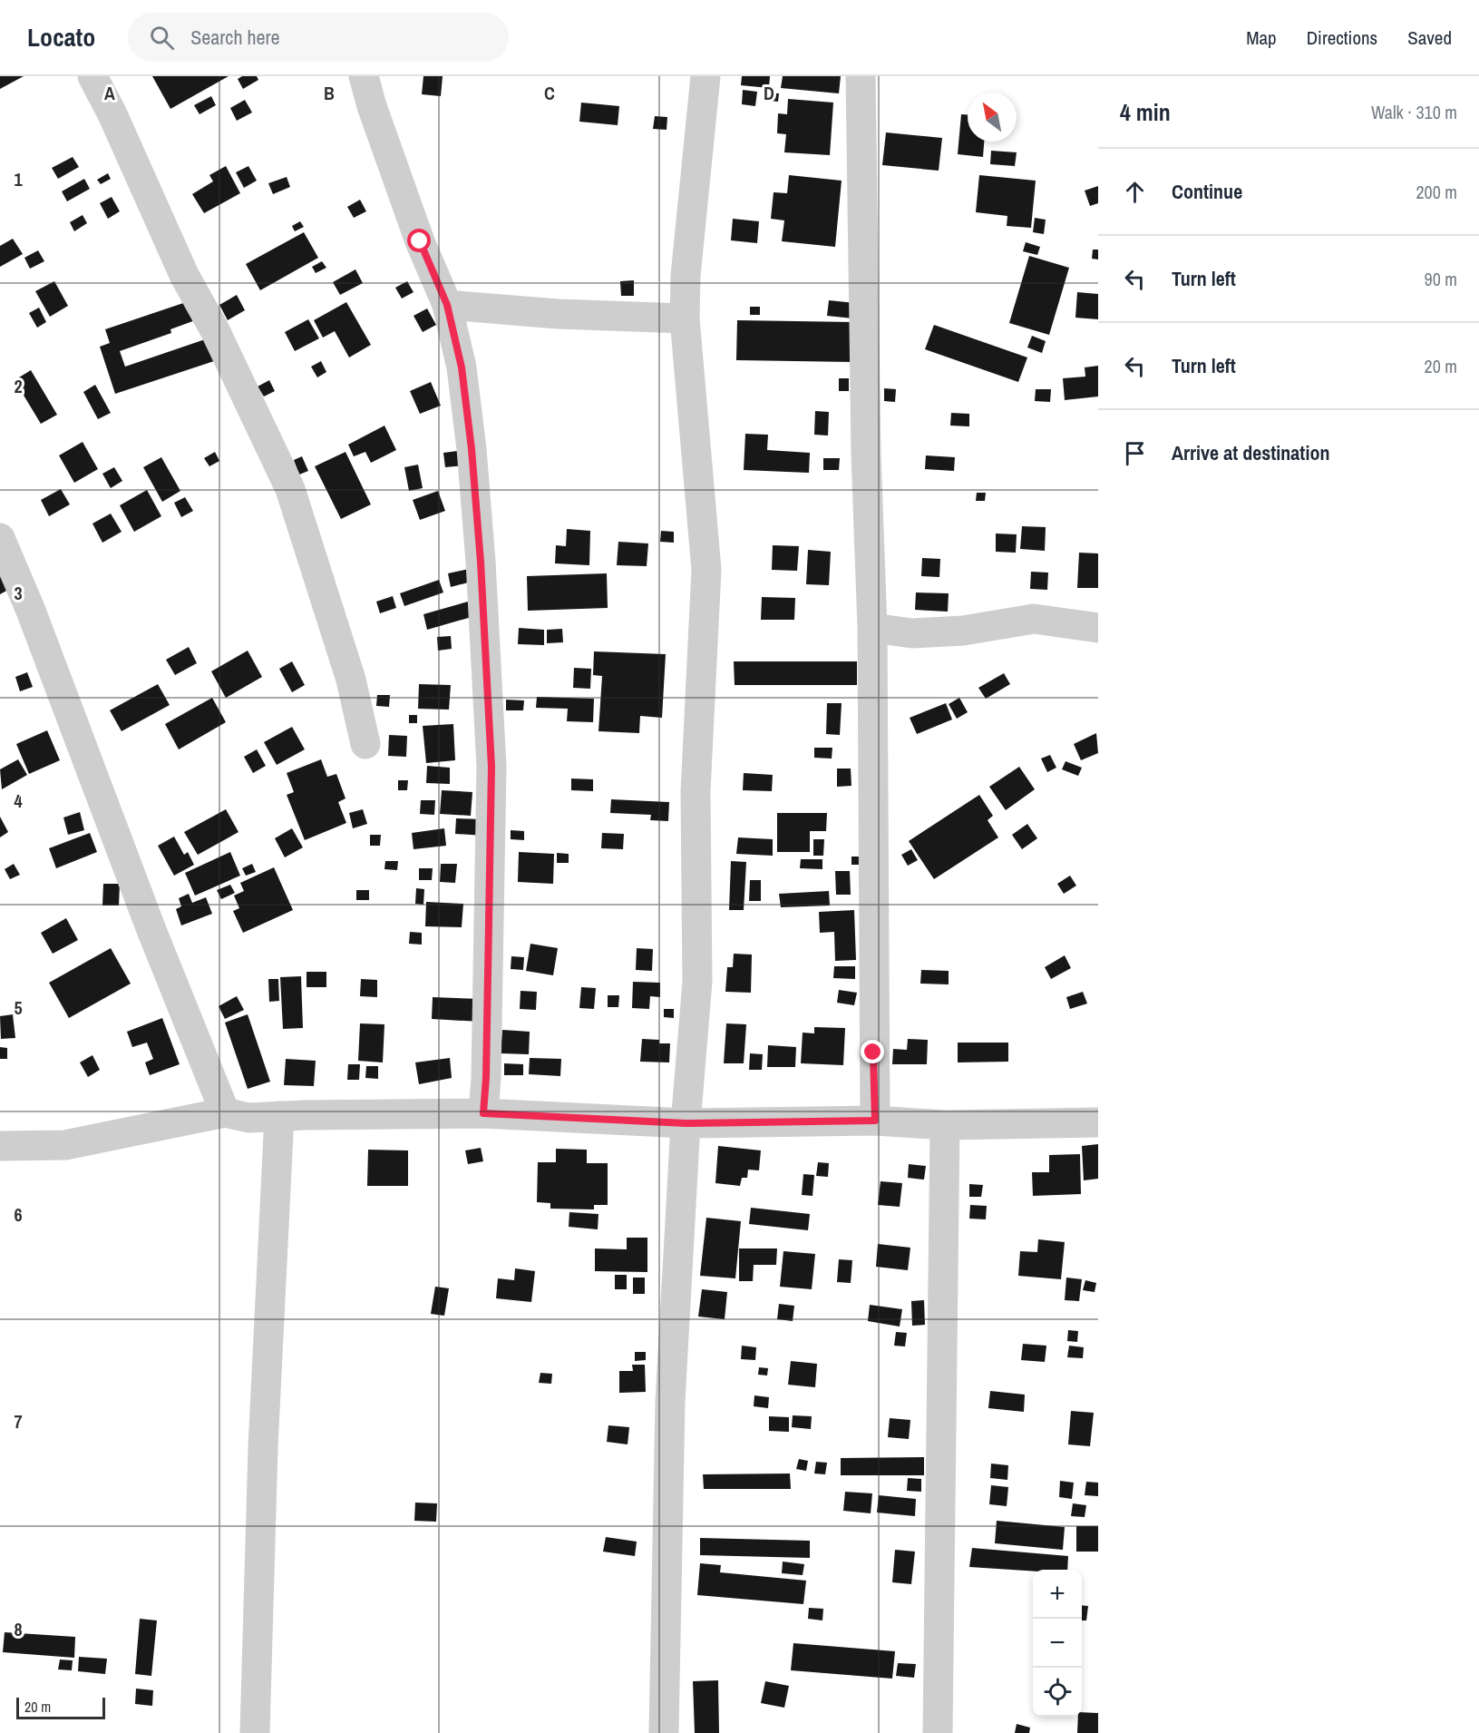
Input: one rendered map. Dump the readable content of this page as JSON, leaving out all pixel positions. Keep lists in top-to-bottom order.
{
  "scale_bar": "20 m",
  "north": "top left",
  "page": {
    "header": "Locato",
    "search": "Search here",
    "nav": ["Map", "Directions", "Saved"],
    "heading": ["4 min", "Walk · 310 m"],
    "list": [
      ["Continue", "200 m"],
      ["Turn left", "90 m"],
      ["Turn left", "20 m"],
      "Arrive at destination"
    ],
    "map_buttons": ["+", "−"],
    "scale": "20 m"
  },
  "grid": {
    "columns": [
      "A",
      "B",
      "C",
      "D"
    ],
    "rows": [
      "1",
      "2",
      "3",
      "4",
      "5",
      "6",
      "7",
      "8"
    ]
  }
}
